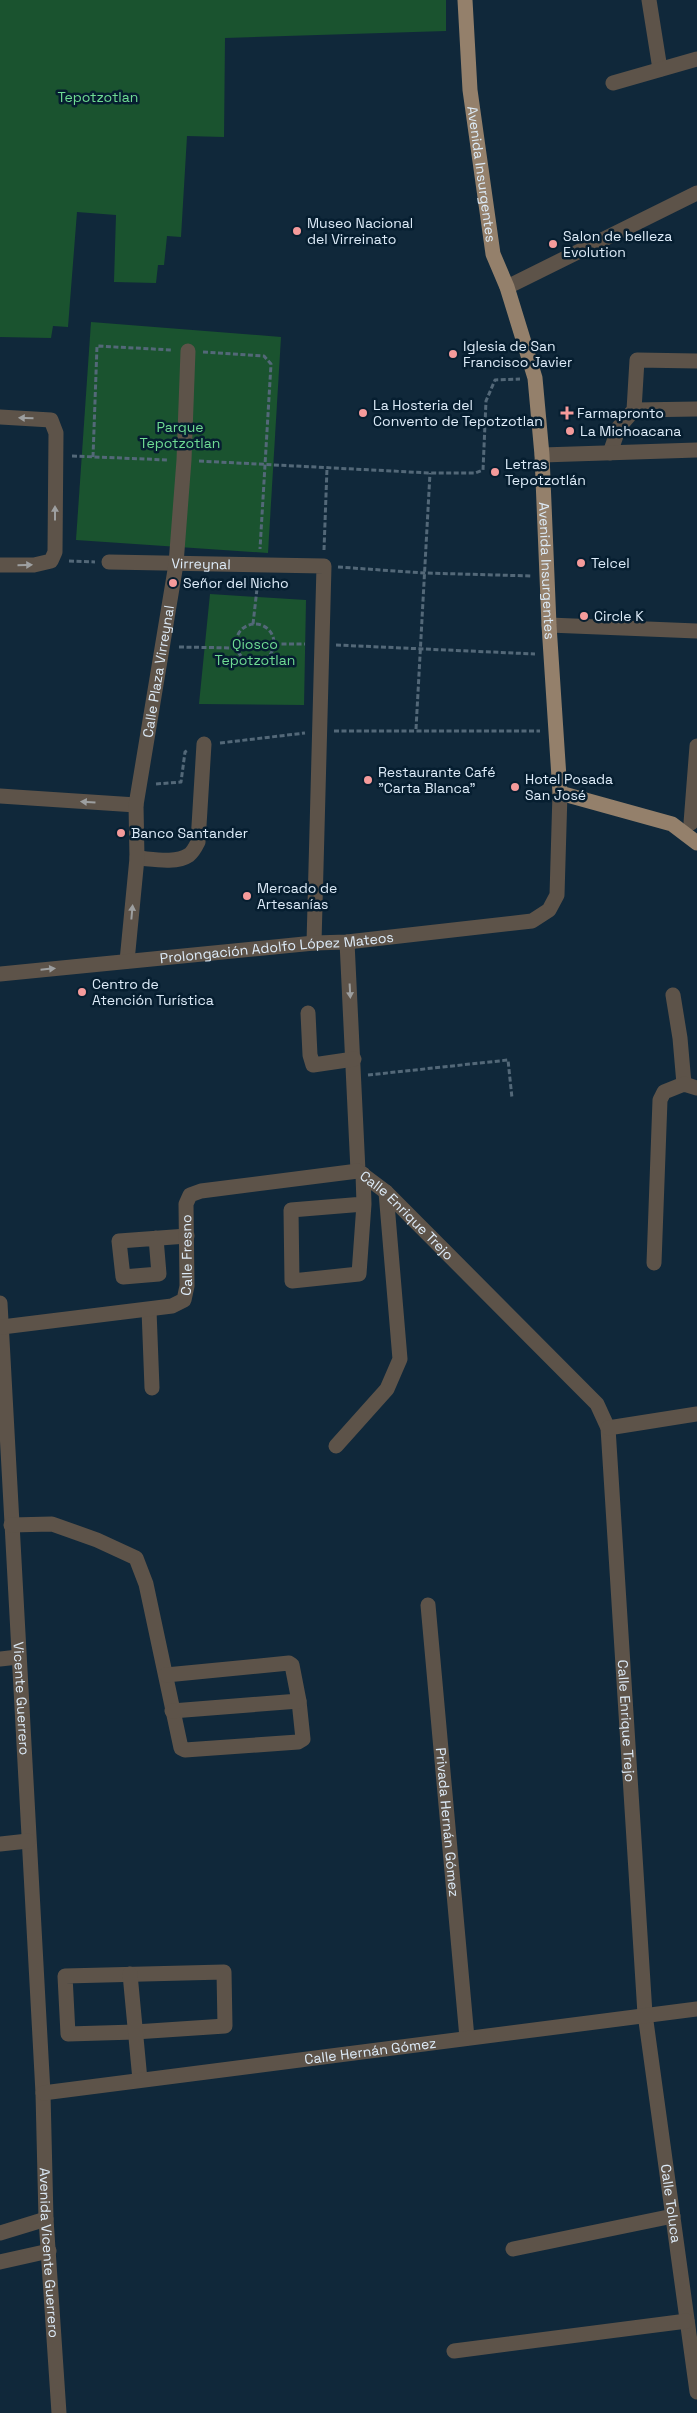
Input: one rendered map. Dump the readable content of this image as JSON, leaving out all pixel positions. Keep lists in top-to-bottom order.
{
  "streets": {
    "main road": ["Avenida Insurgentes"],
    "street": [
      "Virreynal",
      "Calle Plaza Virreynal",
      "Prolongación Adolfo López Mateos",
      "Calle Enrique Trejo",
      "Calle Fresno",
      "Vicente Guerrero",
      "Privada Hernán Gómez",
      "Calle Hernán Gómez",
      "Calle Toluca",
      "Avenida Vicente Guerrero"
    ]
  },
  "crossings": [
    ["Avenida Insurgentes", "Prolongación Adolfo López Mateos"],
    ["Virreynal", "Calle Plaza Virreynal"],
    ["Calle Plaza Virreynal", "Prolongación Adolfo López Mateos"],
    ["Prolongación Adolfo López Mateos", "Calle Enrique Trejo"],
    ["Calle Enrique Trejo", "Calle Fresno"],
    ["Calle Enrique Trejo", "Calle Hernán Gómez"],
    ["Calle Enrique Trejo", "Calle Toluca"],
    ["Calle Fresno", "Vicente Guerrero"],
    ["Vicente Guerrero", "Calle Hernán Gómez"],
    ["Vicente Guerrero", "Avenida Vicente Guerrero"],
    ["Privada Hernán Gómez", "Calle Hernán Gómez"],
    ["Calle Hernán Gómez", "Calle Toluca"],
    ["Calle Hernán Gómez", "Avenida Vicente Guerrero"]
  ],
  "parks": ["Tepotzotlan", "Parque Tepotzotlan", "Qiosco Tepotzotlan"],
  "places": {
    "other": [
      "Museo Nacional del Virreinato",
      "Salon de belleza Evolution",
      "Iglesia de San Francisco Javier",
      "La Hosteria del Convento de Tepotzotlan",
      "La Michoacana",
      "Letras Tepotzotlán",
      "Telcel",
      "Señor del Nicho",
      "Circle K",
      "Restaurante Café \"Carta Blanca\"",
      "Hotel Posada San José",
      "Banco Santander",
      "Mercado de Artesanías",
      "Centro de Atención Turística"
    ],
    "health": ["Farmapronto"]
  }
}
